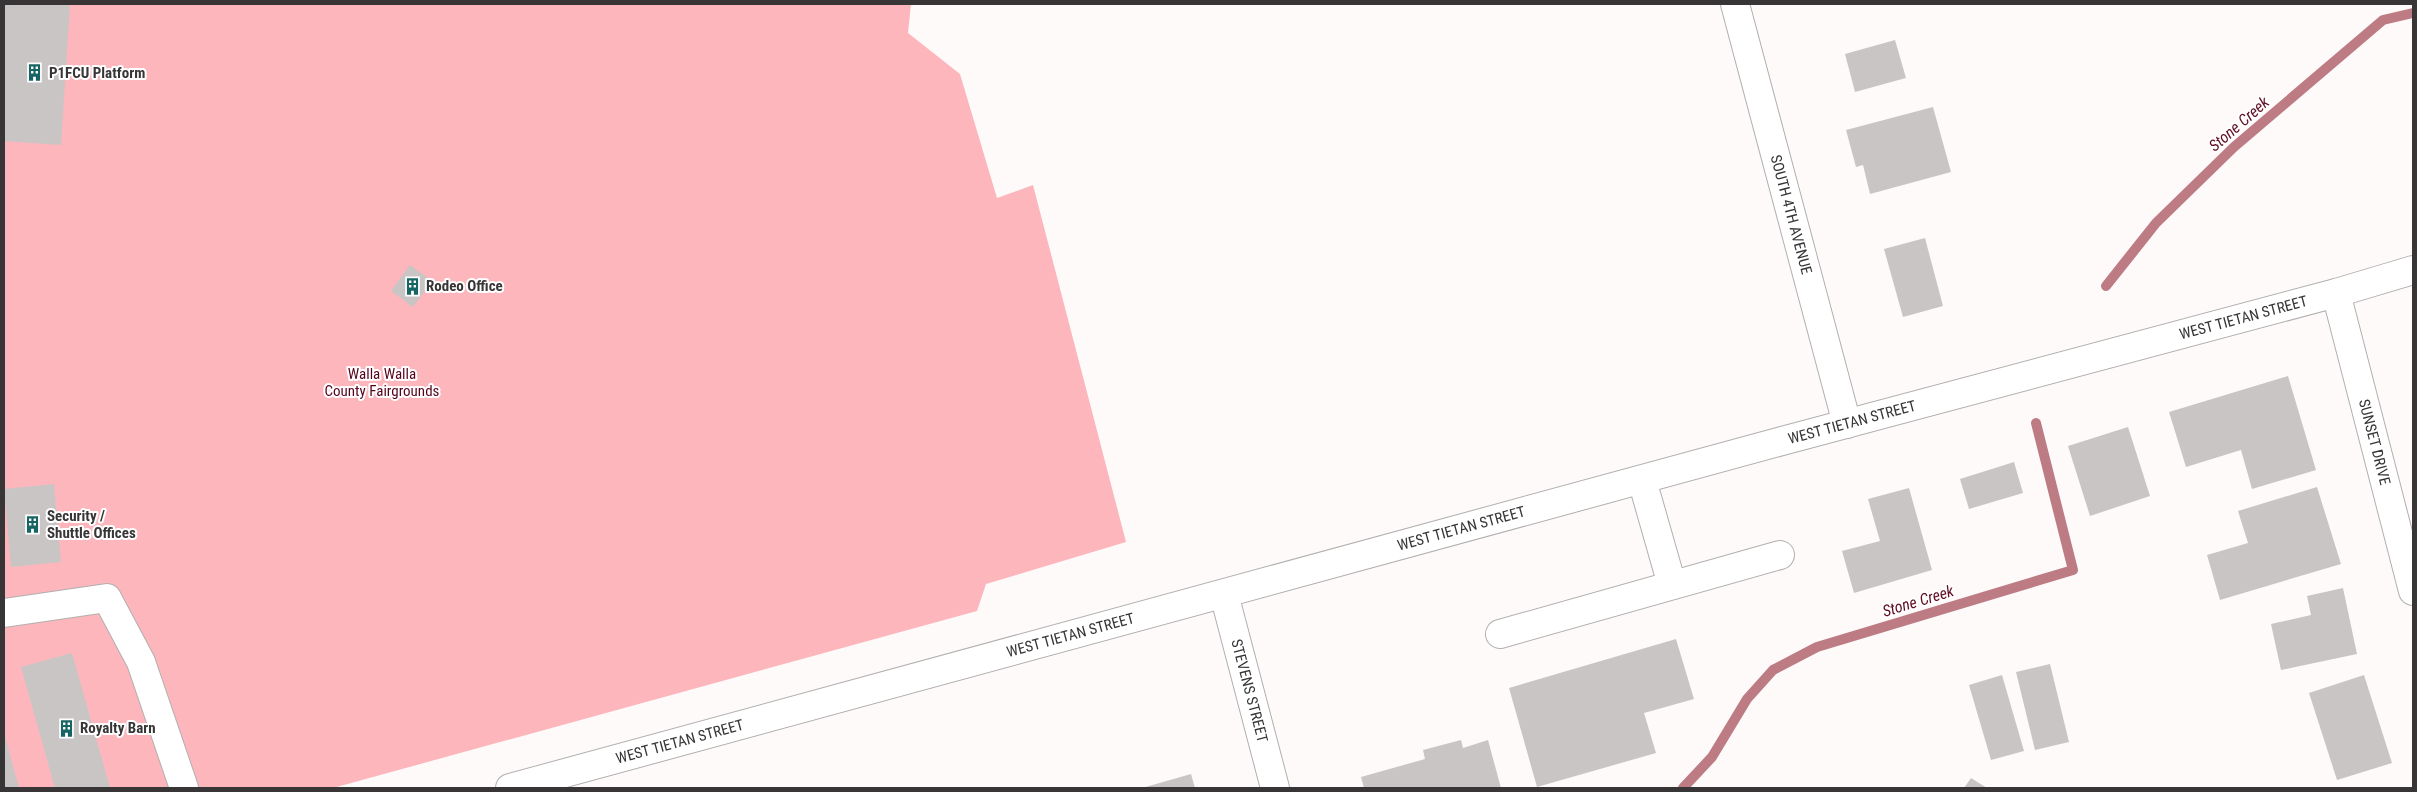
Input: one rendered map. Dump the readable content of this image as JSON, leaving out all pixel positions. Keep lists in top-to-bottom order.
{
  "streets": {
    "main road": [
      "SOUTH 4TH AVENUE",
      "WEST TIETAN STREET",
      "SUNSET DRIVE",
      "STEVENS STREET"
    ]
  },
  "crossings": [
    ["SOUTH 4TH AVENUE", "WEST TIETAN STREET"],
    ["WEST TIETAN STREET", "SUNSET DRIVE"],
    ["WEST TIETAN STREET", "STEVENS STREET"]
  ],
  "water": ["Stone Creek"],
  "parks": ["Walla Walla County Fairgrounds"],
  "places": {
    "building": [
      "P1FCU Platform",
      "Rodeo Office",
      "Security / Shuttle Offices",
      "Royalty Barn"
    ]
  }
}
